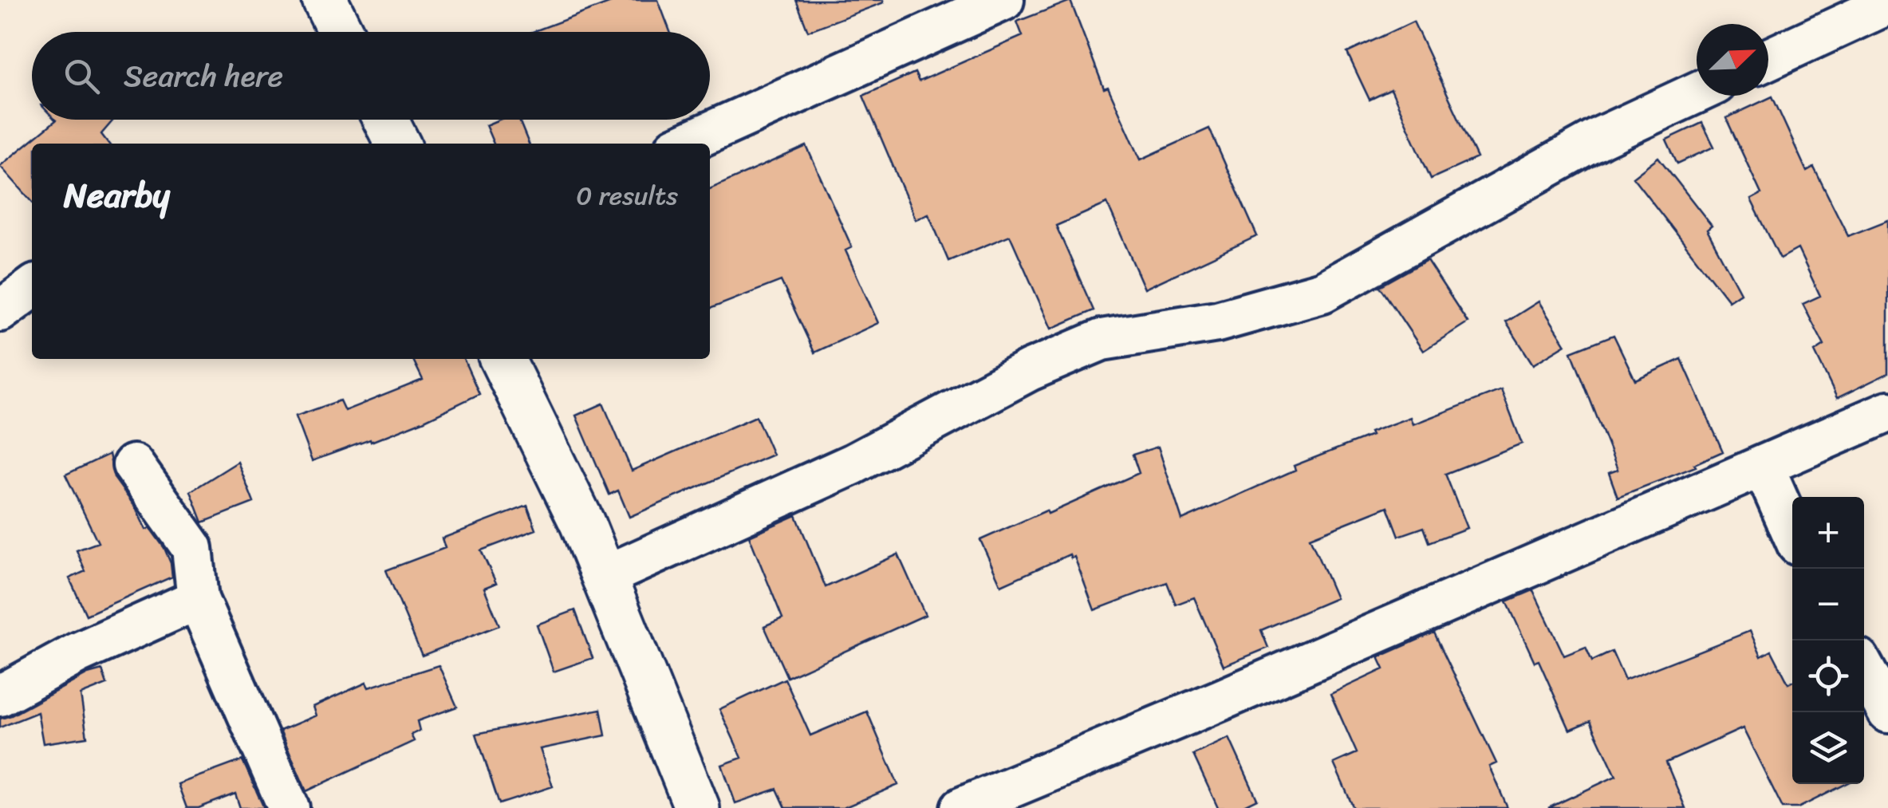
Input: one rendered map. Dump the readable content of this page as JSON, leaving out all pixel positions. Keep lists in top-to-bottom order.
{
  "north": "top right",
  "page": {
    "search": "Search here",
    "heading": ["Nearby", "0 results"],
    "map_buttons": ["+", "−"]
  }
}
